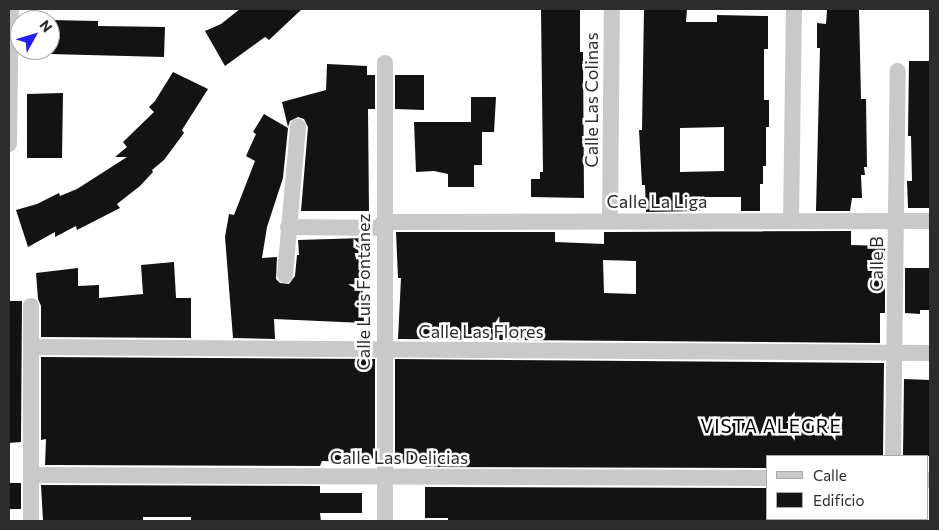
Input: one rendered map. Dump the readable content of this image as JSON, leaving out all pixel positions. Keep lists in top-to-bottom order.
{
  "streets": {
    "street": [
      "Calle Las Colinas",
      "Calle La Liga",
      "Calle B",
      "Calle Luis Fontánez",
      "Calle Las Flores",
      "Calle Las Delicias"
    ]
  },
  "crossings": [
    ["Calle Las Colinas", "Calle La Liga"],
    ["Calle La Liga", "Calle B"],
    ["Calle La Liga", "Calle Luis Fontánez"],
    ["Calle B", "Calle Las Flores"],
    ["Calle Luis Fontánez", "Calle Las Flores"],
    ["Calle Luis Fontánez", "Calle Las Delicias"]
  ],
  "districts": ["VISTA ALEGRE"],
  "legend": ["Calle", "Edificio"],
  "north": "top right"
}
